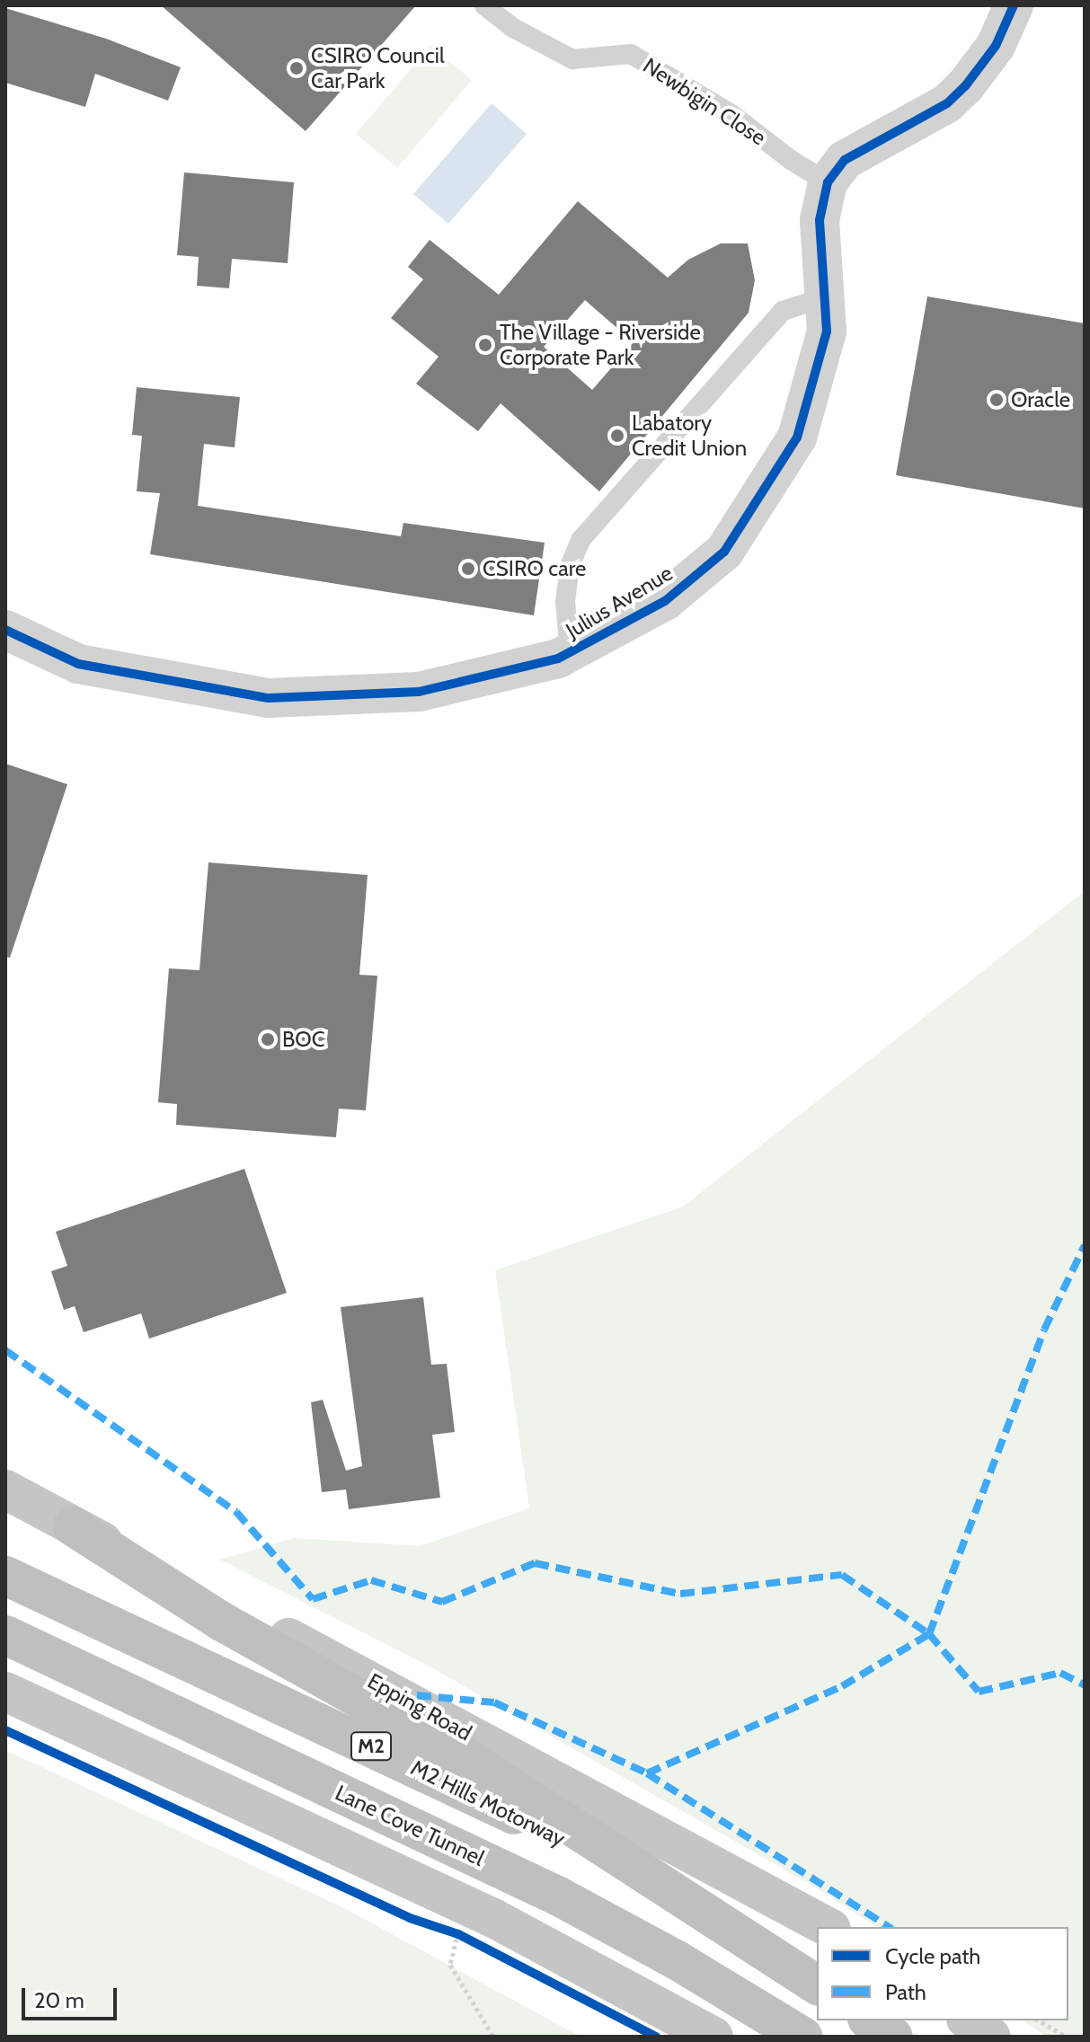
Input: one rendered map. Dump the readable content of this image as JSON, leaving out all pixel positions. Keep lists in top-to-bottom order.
{
  "streets": {
    "highway": ["M2", "M2 Hills Motorway", "Lane Cove Tunnel"],
    "main road": ["Epping Road"],
    "street": ["Julius Avenue"],
    "lane": ["Newbigin Close"]
  },
  "crossings": [
    ["Newbigin Close", "Julius Avenue"],
    ["Epping Road", "M2"],
    ["M2", "M2 Hills Motorway"]
  ],
  "places": [
    "CSIRO Council Car Park",
    "The Village - Riverside Corporate Park",
    "Oracle",
    "Labatory Credit Union",
    "CSIRO care",
    "BOC"
  ],
  "legend": ["Cycle path", "Path"],
  "scale_bar": "20 m"
}
